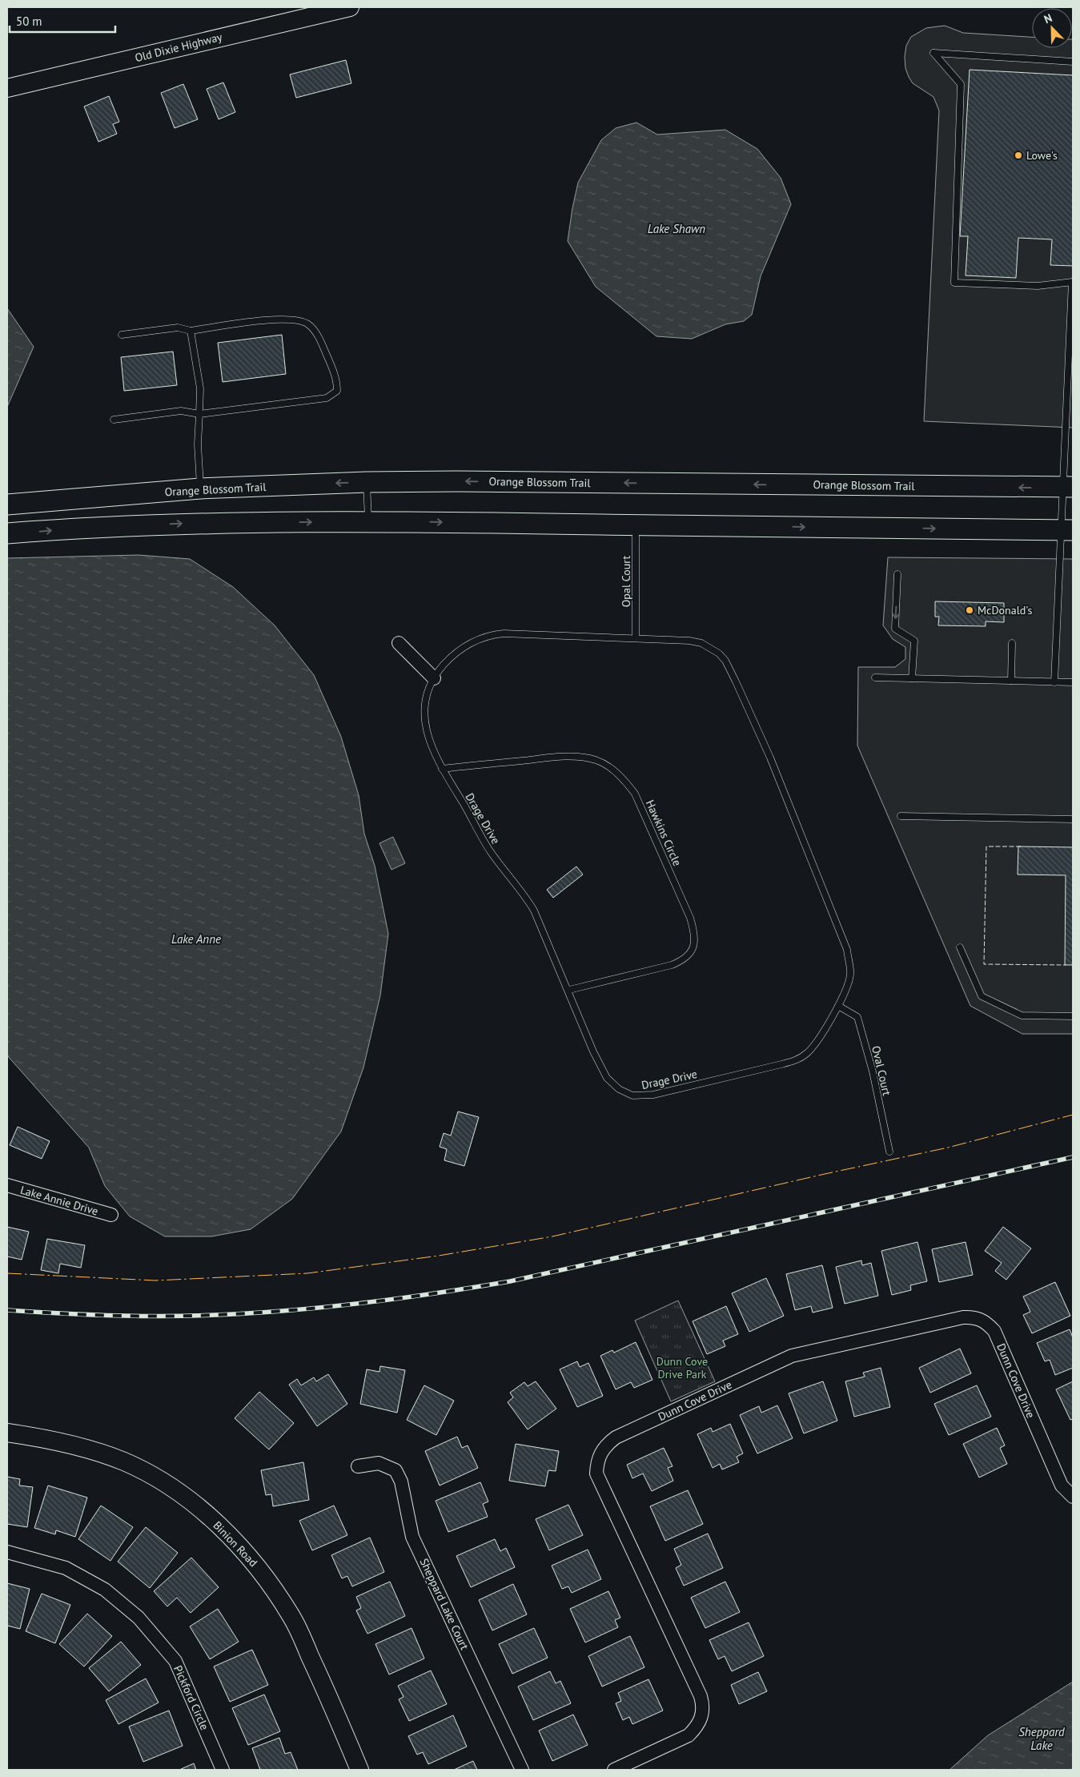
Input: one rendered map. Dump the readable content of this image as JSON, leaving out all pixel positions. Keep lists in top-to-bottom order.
{
  "streets": {
    "main road": ["Old Dixie Highway", "Orange Blossom Trail", "Binion Road"],
    "street": [
      "Lake Annie Drive",
      "Dunn Cove Drive",
      "Sheppard Lake Court",
      "Pickford Circle"
    ],
    "lane": [
      "Opal Court",
      "Drage Drive",
      "Hawkins Circle",
      "Oval Court"
    ]
  },
  "crossings": [
    ["Opal Court", "Drage Drive"],
    ["Drage Drive", "Hawkins Circle"],
    ["Drage Drive", "Oval Court"]
  ],
  "water": ["Lake Shawn", "Lake Anne", "Sheppard Lake"],
  "parks": ["Dunn Cove Drive Park"],
  "places": ["Lowe's", "McDonald's"],
  "scale_bar": "50 m",
  "north": "top left"
}
